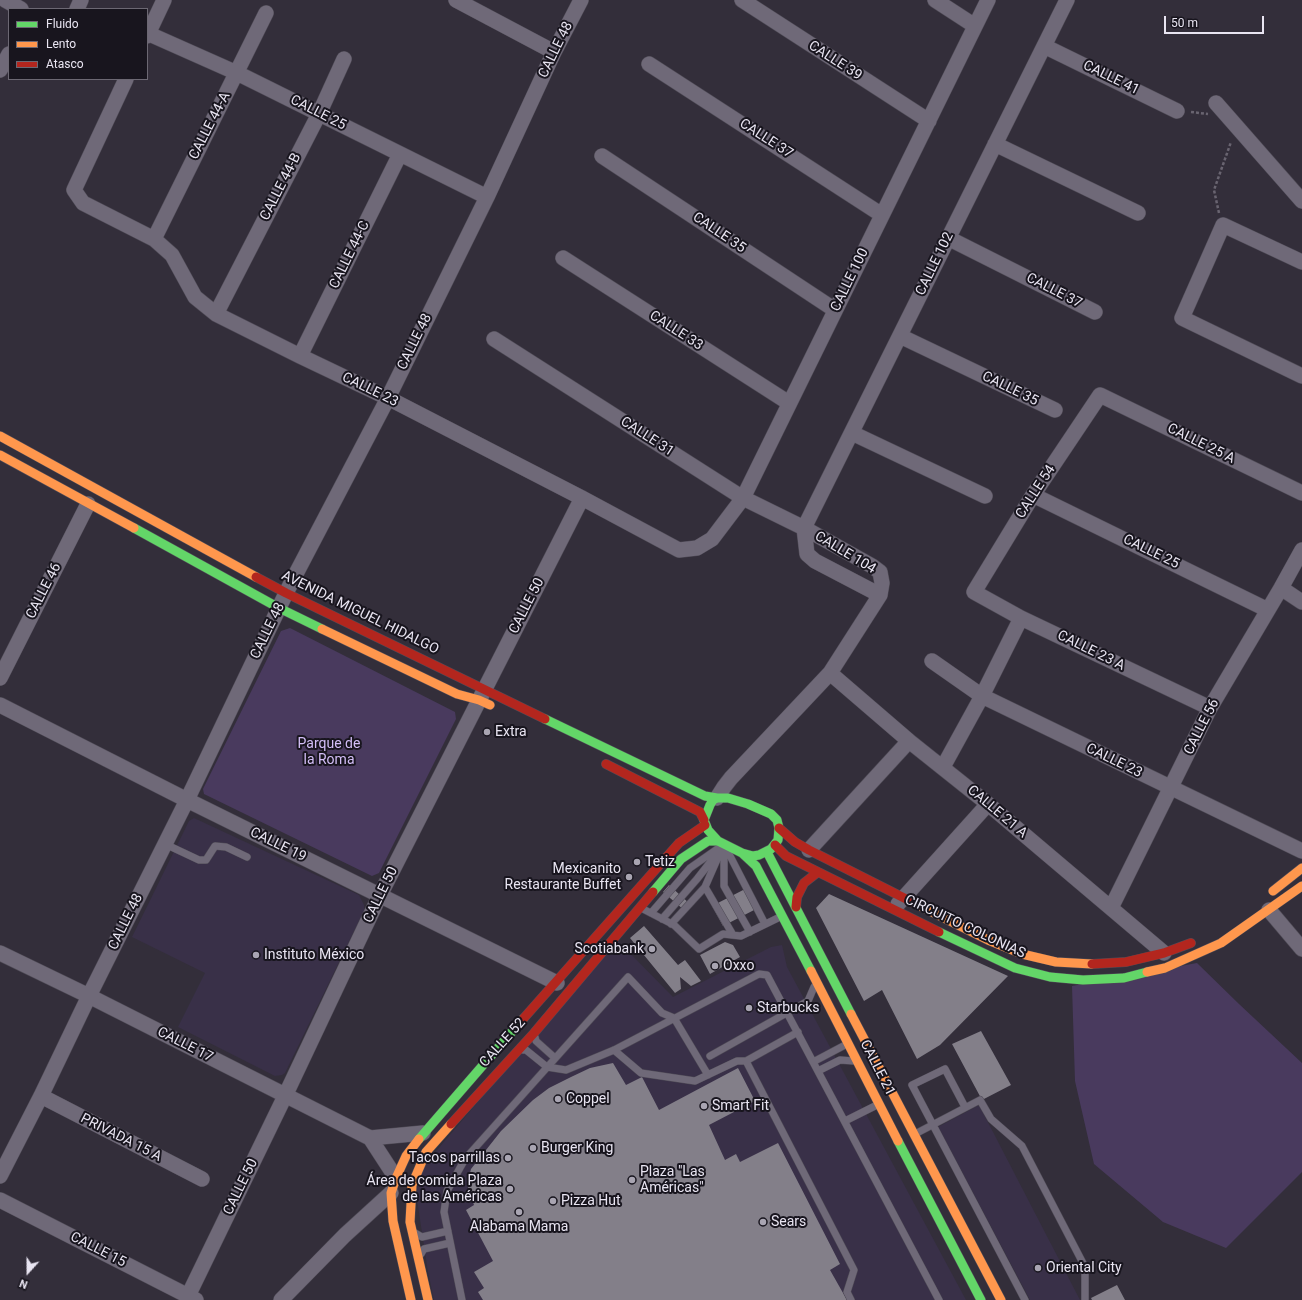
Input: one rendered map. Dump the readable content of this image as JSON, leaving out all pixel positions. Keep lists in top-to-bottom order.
{
  "streets": {
    "street": [
      "CALLE 48",
      "CALLE 39",
      "CALLE 41",
      "CALLE 25",
      "CALLE 44-A",
      "CALLE 37",
      "CALLE 44-B",
      "CALLE 35",
      "CALLE 44-C",
      "CALLE 102",
      "CALLE 100",
      "CALLE 33",
      "CALLE 23",
      "CALLE 31",
      "CALLE 25 A",
      "CALLE 54",
      "CALLE 104",
      "CALLE 46",
      "CALLE 50",
      "AVENIDA MIGUEL HIDALGO",
      "CALLE 23 A",
      "CALLE 56",
      "CALLE 21 A",
      "CALLE 19",
      "CIRCUITO COLONIAS",
      "CALLE 52",
      "CALLE 17",
      "CALLE 21",
      "PRIVADA 15 A",
      "CALLE 15"
    ]
  },
  "crossings": [
    ["CALLE 48", "CALLE 25"],
    ["CALLE 48", "CALLE 23"],
    ["CALLE 48", "AVENIDA MIGUEL HIDALGO"],
    ["CALLE 48", "CALLE 19"],
    ["CALLE 48", "CALLE 17"],
    ["CALLE 48", "PRIVADA 15 A"],
    ["CALLE 39", "CALLE 100"],
    ["CALLE 41", "CALLE 102"],
    ["CALLE 25", "CALLE 44-A"],
    ["CALLE 25", "CALLE 44-B"],
    ["CALLE 25", "CALLE 44-C"],
    ["CALLE 25", "CALLE 54"],
    ["CALLE 25", "CALLE 56"],
    ["CALLE 44-A", "CALLE 23"],
    ["CALLE 37", "CALLE 102"],
    ["CALLE 37", "CALLE 100"],
    ["CALLE 44-B", "CALLE 23"],
    ["CALLE 35", "CALLE 102"],
    ["CALLE 35", "CALLE 100"],
    ["CALLE 44-C", "CALLE 23"],
    ["CALLE 102", "CALLE 31"],
    ["CALLE 102", "CALLE 104"],
    ["CALLE 100", "CALLE 33"],
    ["CALLE 100", "CALLE 23"],
    ["CALLE 100", "CALLE 31"],
    ["CALLE 23", "CALLE 50"],
    ["CALLE 23", "CALLE 56"],
    ["CALLE 31", "CALLE 104"],
    ["CALLE 25 A", "CALLE 54"],
    ["CALLE 54", "CALLE 23 A"],
    ["CALLE 104", "CALLE 21 A"],
    ["CALLE 46", "AVENIDA MIGUEL HIDALGO"],
    ["CALLE 50", "AVENIDA MIGUEL HIDALGO"],
    ["CALLE 50", "CALLE 19"],
    ["CALLE 50", "CALLE 17"],
    ["CALLE 50", "CALLE 15"],
    ["AVENIDA MIGUEL HIDALGO", "CIRCUITO COLONIAS"],
    ["AVENIDA MIGUEL HIDALGO", "CALLE 52"],
    ["AVENIDA MIGUEL HIDALGO", "CALLE 21"],
    ["CALLE 23 A", "CALLE 56"],
    ["CALLE 56", "CALLE 21 A"],
    ["CALLE 21 A", "CIRCUITO COLONIAS"],
    ["CALLE 19", "CALLE 52"],
    ["CIRCUITO COLONIAS", "CALLE 52"],
    ["CIRCUITO COLONIAS", "CALLE 21"],
    ["CALLE 52", "CALLE 21"]
  ],
  "parks": ["Parque de la Roma"],
  "places": [
    "Extra",
    "Tetiz",
    "Mexicanito Restaurante Buffet",
    "Scotiabank",
    "Instituto México",
    "Oxxo",
    "Starbucks",
    "Coppel",
    "Smart Fit",
    "Burger King",
    "Tacos parrillas",
    "Plaza \"Las Américas\"",
    "Área de comida Plaza de las Américas",
    "Pizza Hut",
    "Alabama Mama",
    "Sears",
    "Oriental City"
  ],
  "legend": ["Fluido", "Lento", "Atasco"],
  "scale_bar": "50 m",
  "north": "bottom"
}
